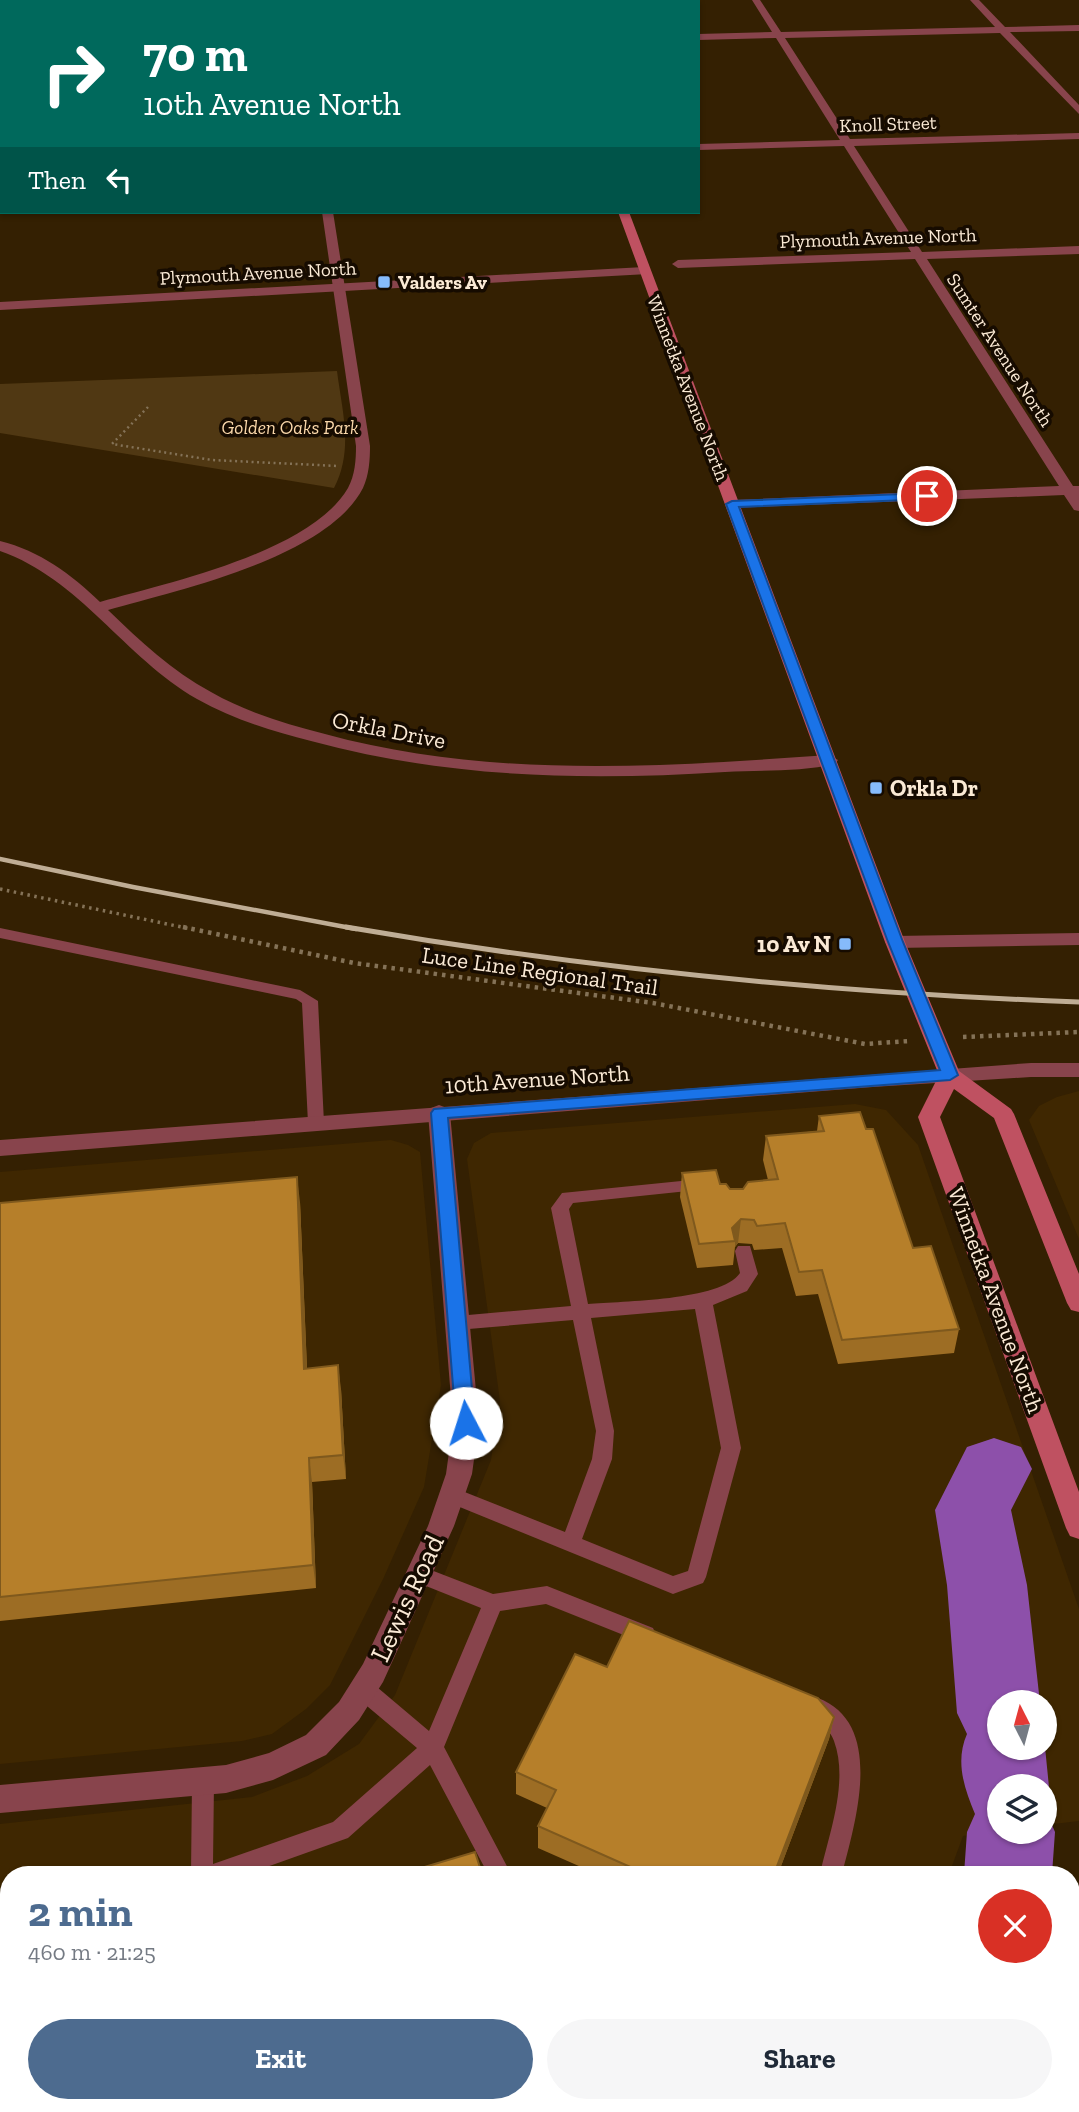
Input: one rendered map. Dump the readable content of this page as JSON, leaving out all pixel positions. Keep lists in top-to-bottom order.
{
  "streets": {
    "main road": ["Winnetka Avenue North"],
    "street": [
      "Knoll Street",
      "Plymouth Avenue North",
      "Sumter Avenue North",
      "Orkla Drive",
      "10th Avenue North",
      "Lewis Road"
    ],
    "path": ["Luce Line Regional Trail"]
  },
  "crossings": [
    ["Knoll Street", "Sumter Avenue North"],
    ["Plymouth Avenue North", "Sumter Avenue North"],
    ["Plymouth Avenue North", "Winnetka Avenue North"],
    ["Winnetka Avenue North", "Orkla Drive"],
    ["Winnetka Avenue North", "Luce Line Regional Trail"],
    ["Winnetka Avenue North", "10th Avenue North"],
    ["10th Avenue North", "Lewis Road"]
  ],
  "parks": ["Golden Oaks Park"],
  "places": {
    "transit": ["Valders Av", "Orkla Dr", "10 Av N"]
  },
  "north": "top",
  "page": {
    "turn": ["70 m", "10th Avenue North"],
    "then": "Then",
    "heading": ["2 min", "460 m · 21:25"],
    "buttons": ["Exit", "Share"]
  }
}
